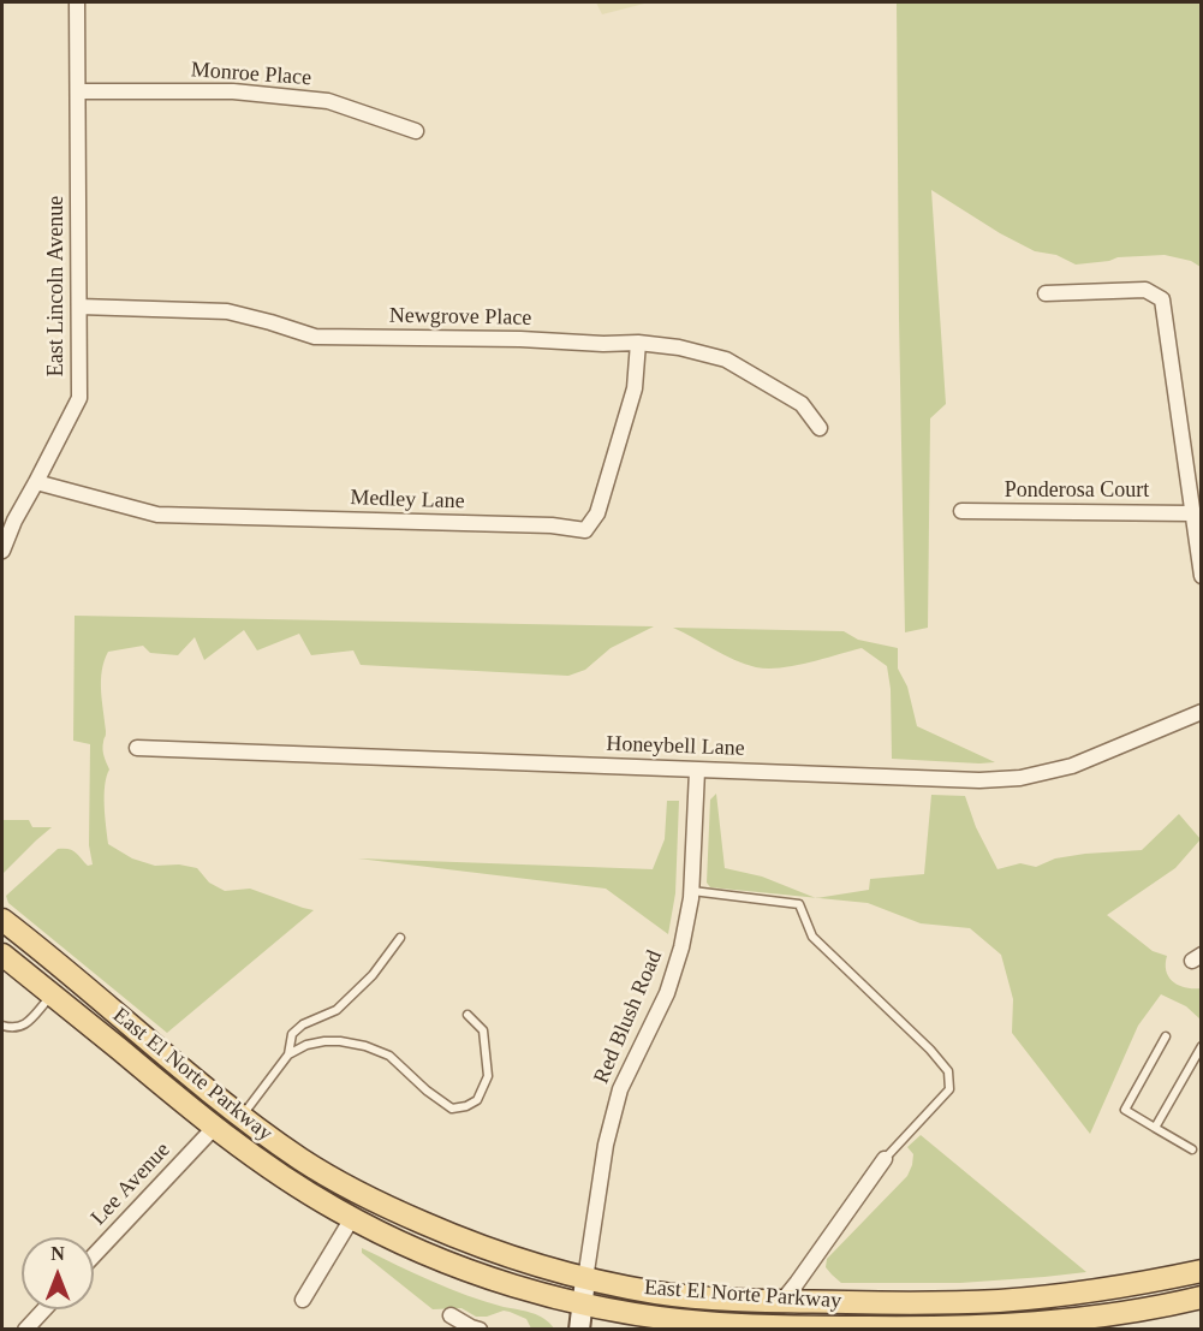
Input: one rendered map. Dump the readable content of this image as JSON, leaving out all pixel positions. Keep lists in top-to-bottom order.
{
  "streets": {
    "main road": ["East El Norte Parkway"],
    "street": [
      "Monroe Place",
      "East Lincoln Avenue",
      "Newgrove Place",
      "Ponderosa Court",
      "Medley Lane",
      "Honeybell Lane",
      "Red Blush Road",
      "Lee Avenue"
    ]
  },
  "crossings": [
    ["Monroe Place", "East Lincoln Avenue"],
    ["East Lincoln Avenue", "Newgrove Place"],
    ["East Lincoln Avenue", "Medley Lane"],
    ["Newgrove Place", "Medley Lane"],
    ["Honeybell Lane", "Red Blush Road"],
    ["Red Blush Road", "East El Norte Parkway"],
    ["East El Norte Parkway", "Lee Avenue"]
  ],
  "north": "top"
}
